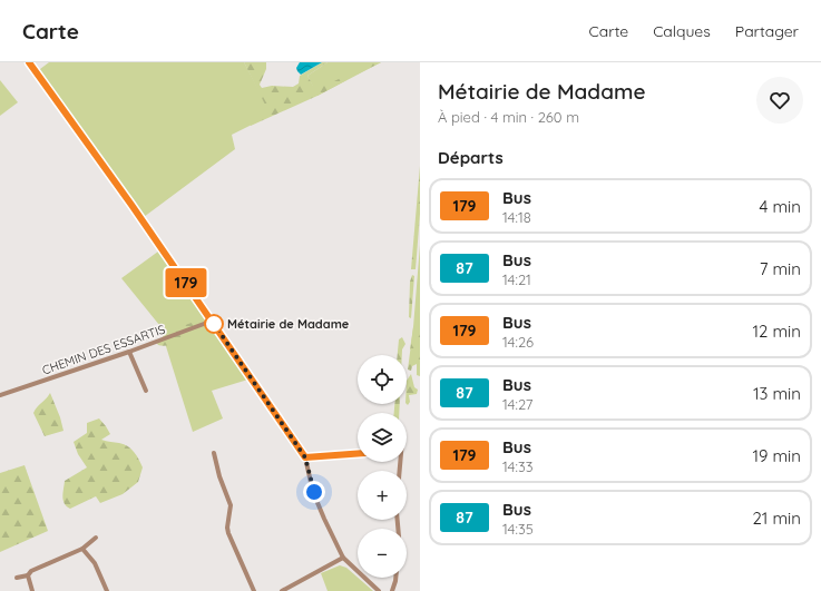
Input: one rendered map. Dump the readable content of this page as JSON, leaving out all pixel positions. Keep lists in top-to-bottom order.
{
  "streets": {
    "street": ["CHEMIN DES ESSARTIS"]
  },
  "places": ["Métairie de Madame"],
  "lines": ["bus line 179"],
  "page": {
    "header": "Carte",
    "nav": ["Carte", "Calques", "Partager"],
    "on_map": "179",
    "heading": [
      ["Métairie de Madame", "À pied · 4 min · 260 m"],
      "Départs"
    ],
    "list": [
      {
        "mark": "179",
        "name": "Bus",
        "note": "14:18",
        "value": "4 min"
      },
      {
        "mark": "87",
        "name": "Bus",
        "note": "14:21",
        "value": "7 min"
      },
      {
        "mark": "179",
        "name": "Bus",
        "note": "14:26",
        "value": "12 min"
      },
      {
        "mark": "87",
        "name": "Bus",
        "note": "14:27",
        "value": "13 min"
      },
      {
        "mark": "179",
        "name": "Bus",
        "note": "14:33",
        "value": "19 min"
      },
      {
        "mark": "87",
        "name": "Bus",
        "note": "14:35",
        "value": "21 min"
      }
    ],
    "map_buttons": ["+", "−"]
  }
}
